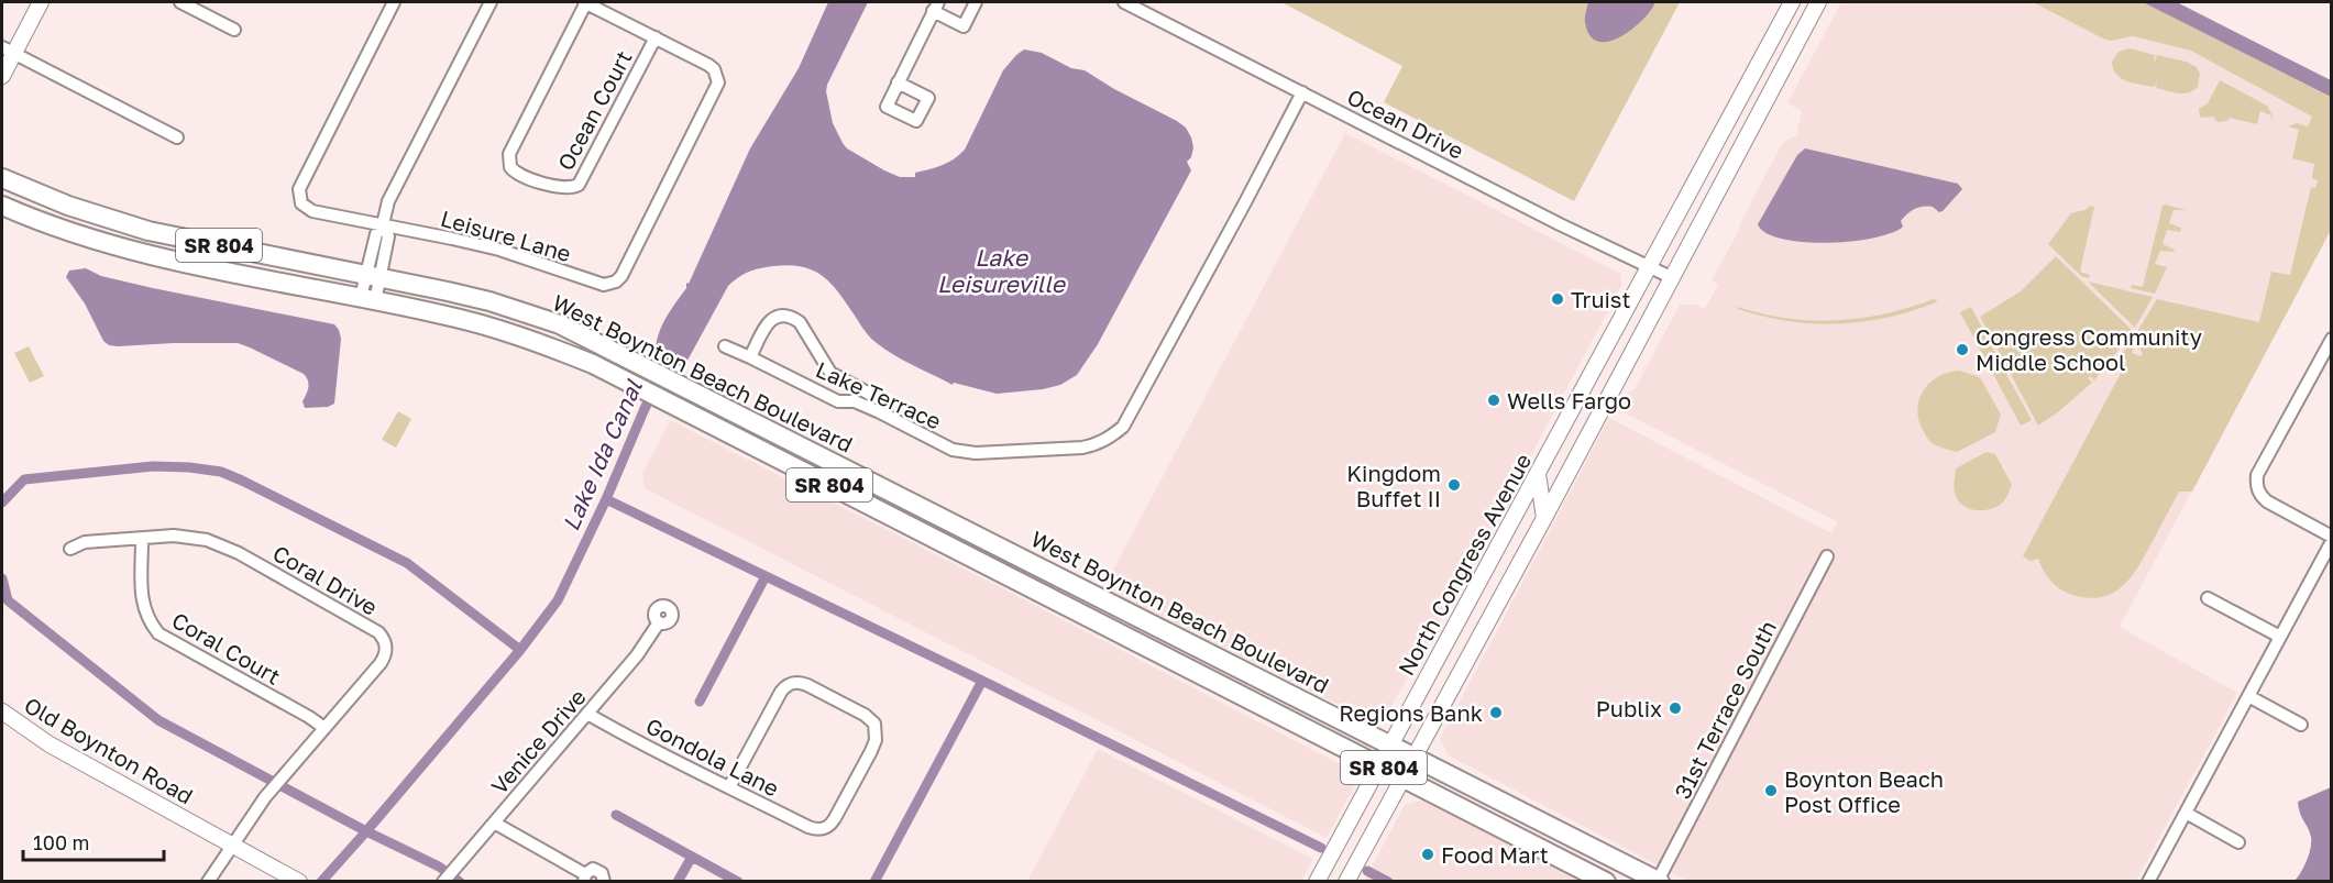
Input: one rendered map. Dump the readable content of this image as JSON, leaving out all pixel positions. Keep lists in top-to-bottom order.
{
  "streets": {
    "main road": [
      "SR 804",
      "West Boynton Beach Boulevard",
      "North Congress Avenue",
      "Old Boynton Road"
    ],
    "street": [
      "Ocean Court",
      "Ocean Drive",
      "Leisure Lane",
      "Lake Terrace",
      "Coral Drive",
      "Coral Court",
      "31st Terrace South",
      "Venice Drive",
      "Gondola Lane"
    ]
  },
  "crossings": [
    ["Ocean Court", "Leisure Lane"],
    ["Ocean Drive", "Lake Terrace"],
    ["Ocean Drive", "North Congress Avenue"],
    ["West Boynton Beach Boulevard", "North Congress Avenue"],
    ["West Boynton Beach Boulevard", "31st Terrace South"],
    ["Coral Drive", "Coral Court"],
    ["Coral Drive", "Old Boynton Road"],
    ["Venice Drive", "Gondola Lane"]
  ],
  "water": ["Lake Leisureville", "Lake Ida Canal"],
  "places": [
    "Truist",
    "Congress Community Middle School",
    "Wells Fargo",
    "Kingdom Buffet II",
    "Publix",
    "Regions Bank",
    "Boynton Beach Post Office",
    "Food Mart"
  ],
  "scale_bar": "100 m"
}
